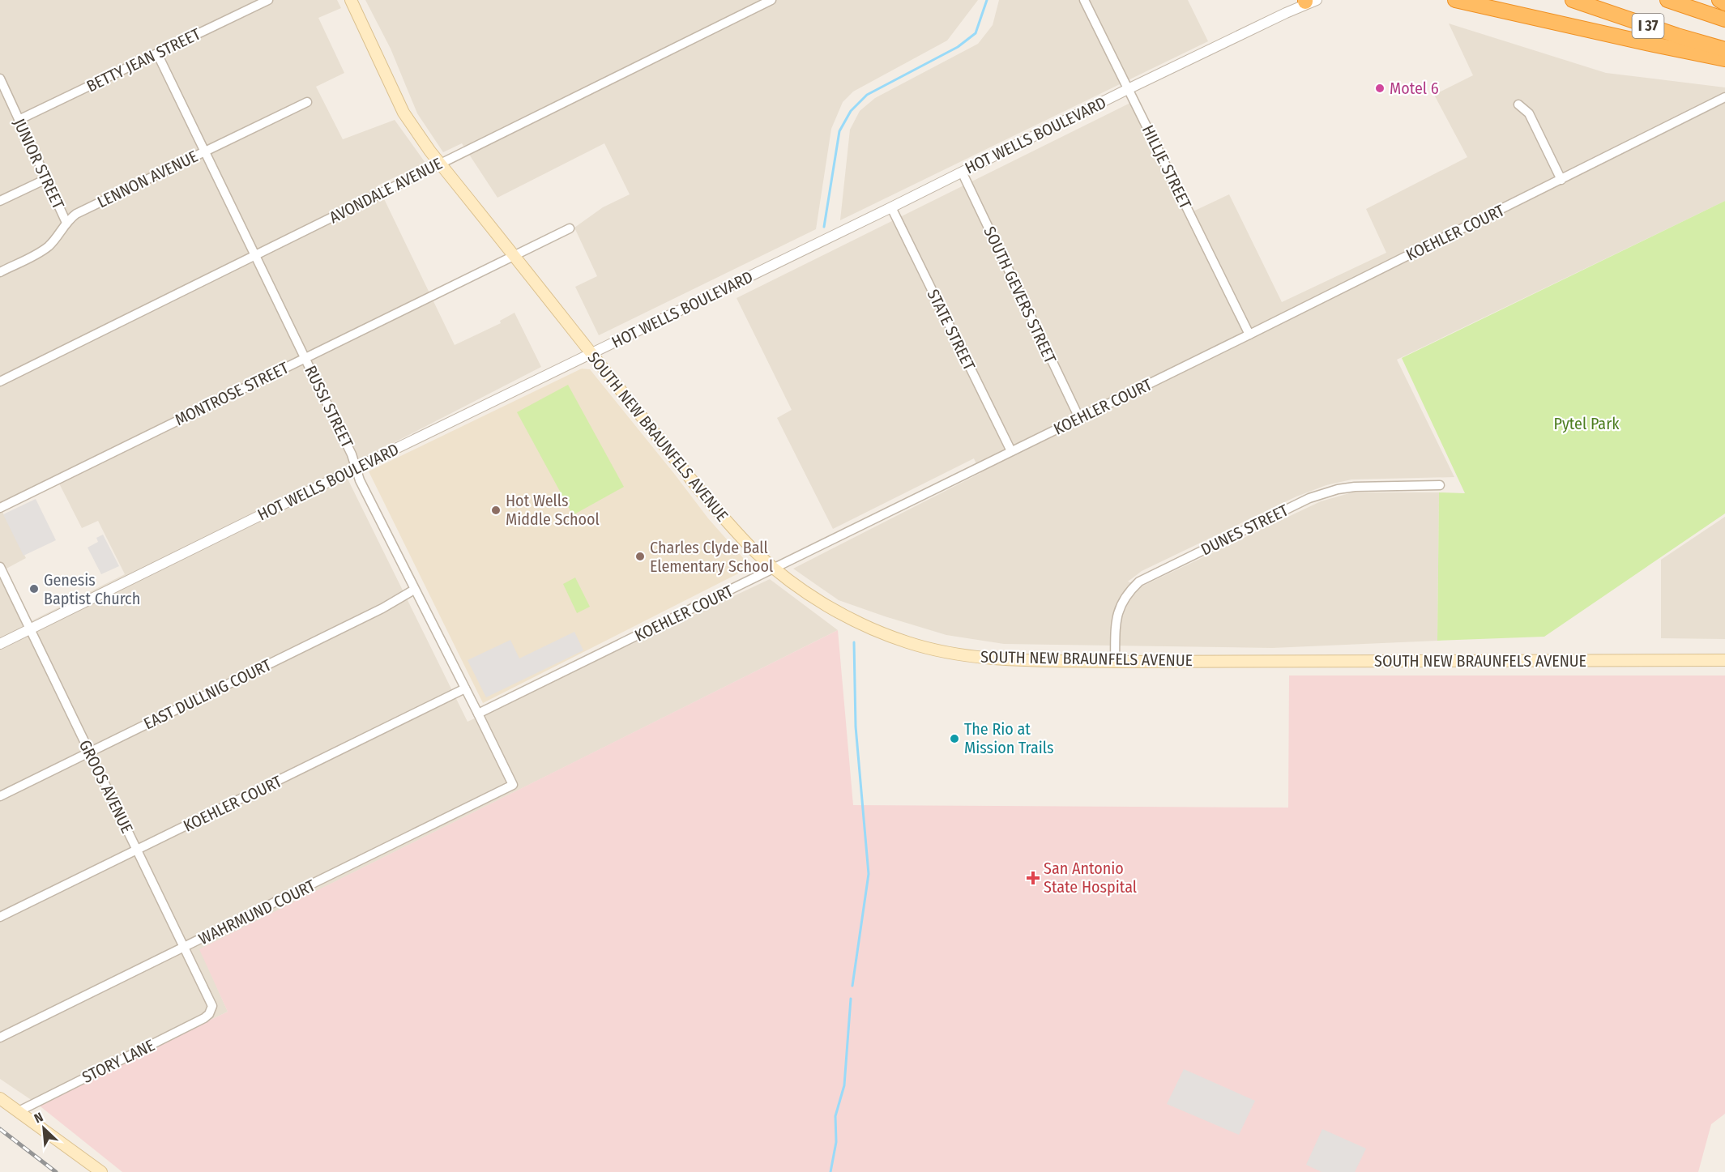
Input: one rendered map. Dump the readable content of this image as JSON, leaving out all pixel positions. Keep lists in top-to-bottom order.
{
  "streets": {
    "highway": ["I 37"],
    "main road": ["SOUTH NEW BRAUNFELS AVENUE"],
    "street": [
      "BETTY JEAN STREET",
      "HOT WELLS BOULEVARD",
      "JUNIOR STREET",
      "HILLJE STREET",
      "LENNON AVENUE",
      "AVONDALE AVENUE",
      "KOEHLER COURT",
      "SOUTH GEVERS STREET",
      "STATE STREET",
      "MONTROSE STREET",
      "RUSSI STREET",
      "DUNES STREET",
      "EAST DULLNIG COURT",
      "GROOS AVENUE",
      "WAHRMUND COURT",
      "STORY LANE"
    ]
  },
  "crossings": [
    ["BETTY JEAN STREET", "JUNIOR STREET"],
    ["BETTY JEAN STREET", "RUSSI STREET"],
    ["HOT WELLS BOULEVARD", "HILLJE STREET"],
    ["HOT WELLS BOULEVARD", "SOUTH GEVERS STREET"],
    ["HOT WELLS BOULEVARD", "STATE STREET"],
    ["HOT WELLS BOULEVARD", "RUSSI STREET"],
    ["HOT WELLS BOULEVARD", "SOUTH NEW BRAUNFELS AVENUE"],
    ["HOT WELLS BOULEVARD", "GROOS AVENUE"],
    ["JUNIOR STREET", "LENNON AVENUE"],
    ["HILLJE STREET", "KOEHLER COURT"],
    ["LENNON AVENUE", "RUSSI STREET"],
    ["AVONDALE AVENUE", "RUSSI STREET"],
    ["AVONDALE AVENUE", "SOUTH NEW BRAUNFELS AVENUE"],
    ["KOEHLER COURT", "SOUTH GEVERS STREET"],
    ["KOEHLER COURT", "STATE STREET"],
    ["KOEHLER COURT", "RUSSI STREET"],
    ["KOEHLER COURT", "SOUTH NEW BRAUNFELS AVENUE"],
    ["KOEHLER COURT", "GROOS AVENUE"],
    ["MONTROSE STREET", "RUSSI STREET"],
    ["MONTROSE STREET", "SOUTH NEW BRAUNFELS AVENUE"],
    ["RUSSI STREET", "EAST DULLNIG COURT"],
    ["RUSSI STREET", "WAHRMUND COURT"],
    ["SOUTH NEW BRAUNFELS AVENUE", "DUNES STREET"],
    ["EAST DULLNIG COURT", "GROOS AVENUE"],
    ["GROOS AVENUE", "WAHRMUND COURT"],
    ["GROOS AVENUE", "STORY LANE"]
  ],
  "parks": ["Pytel Park"],
  "places": {
    "other": [
      "Motel 6",
      "Hot Wells Middle School",
      "Charles Clyde Ball Elementary School",
      "Genesis Baptist Church",
      "The Rio at Mission Trails"
    ],
    "health": ["San Antonio State Hospital"]
  },
  "north": "top left"
}
